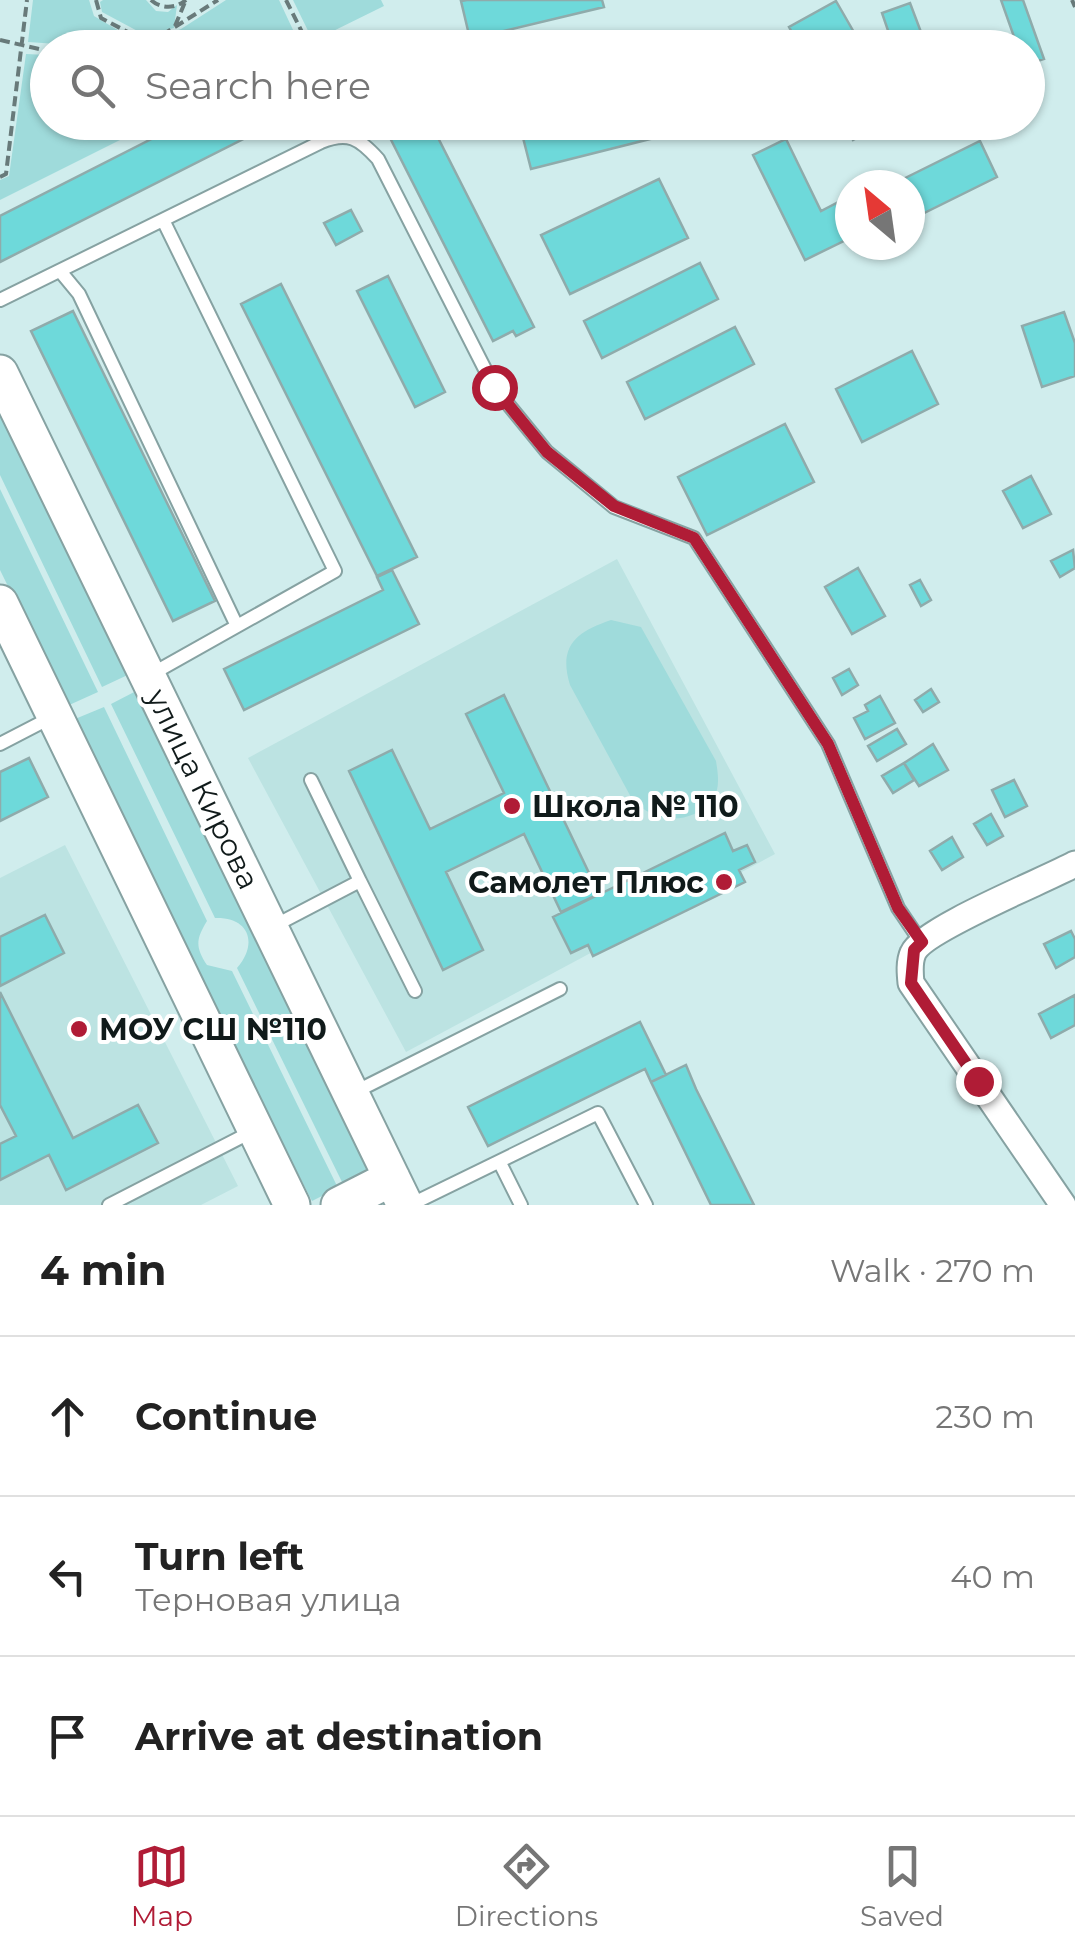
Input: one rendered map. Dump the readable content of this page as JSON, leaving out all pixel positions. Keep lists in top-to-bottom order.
{
  "streets": {
    "main road": ["улица Кирова"]
  },
  "places": ["Школа № 110", "Самолет Плюс", "МОУ СШ №110"],
  "north": "top left",
  "page": {
    "search": "Search here",
    "heading": ["4 min", "Walk · 270 m"],
    "list": [
      ["Continue", "230 m"],
      ["Turn left", "Терновая улица", "40 m"],
      "Arrive at destination"
    ],
    "nav": ["Map", "Directions", "Saved"]
  }
}
